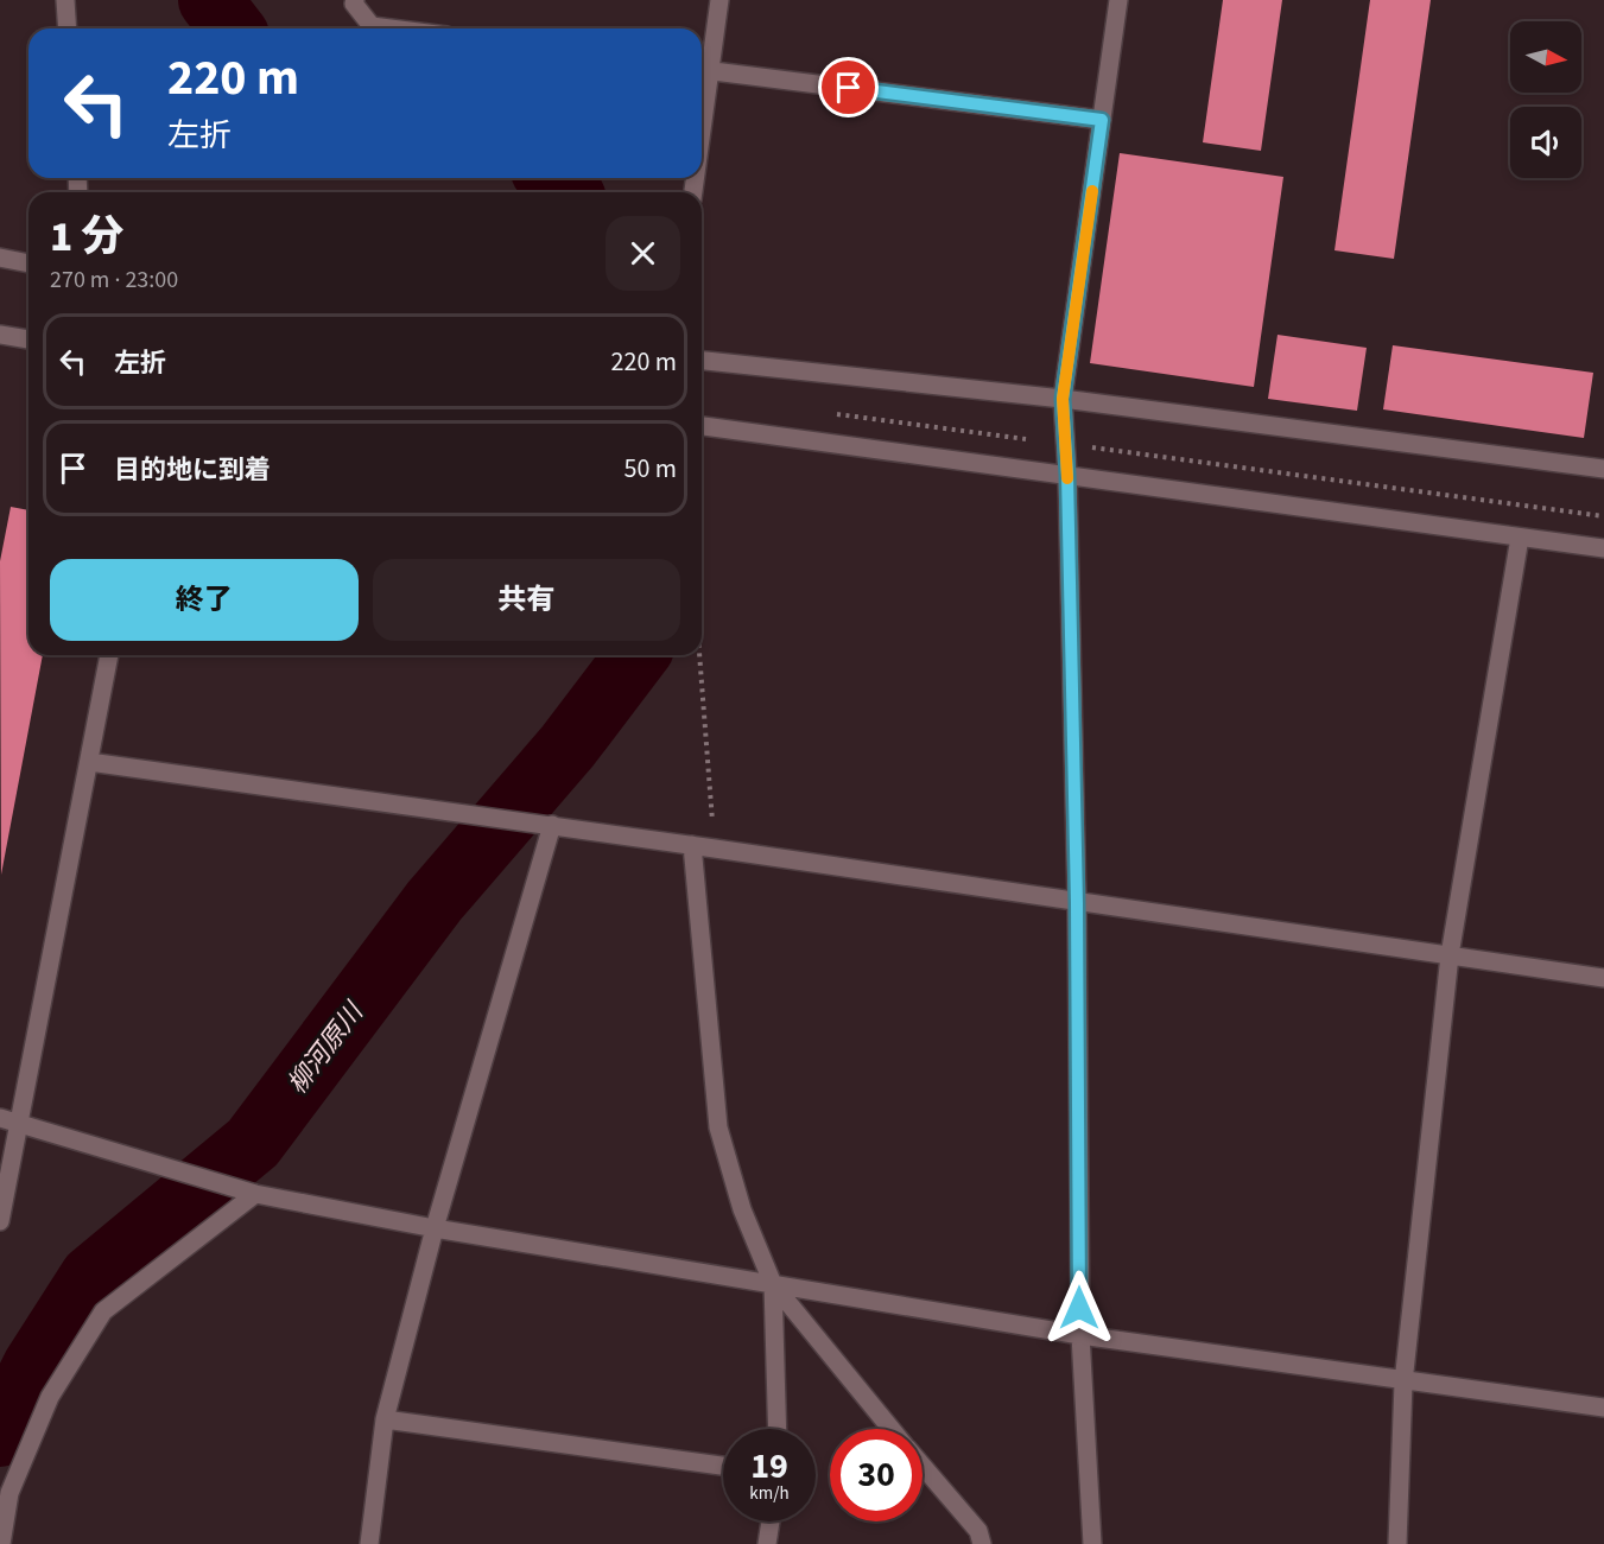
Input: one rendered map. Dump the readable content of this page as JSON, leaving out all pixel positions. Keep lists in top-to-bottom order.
{
  "water": ["柳河原川"],
  "north": "right",
  "page": {
    "turn": ["220 m", "左折"],
    "heading": ["1 分", "270 m · 23:00"],
    "list": [
      {
        "name": "左折",
        "value": "220 m"
      },
      {
        "name": "目的地に到着",
        "value": "50 m"
      }
    ],
    "buttons": ["終了", "共有"],
    "speed": "19 km/h",
    "limit": "30"
  }
}
